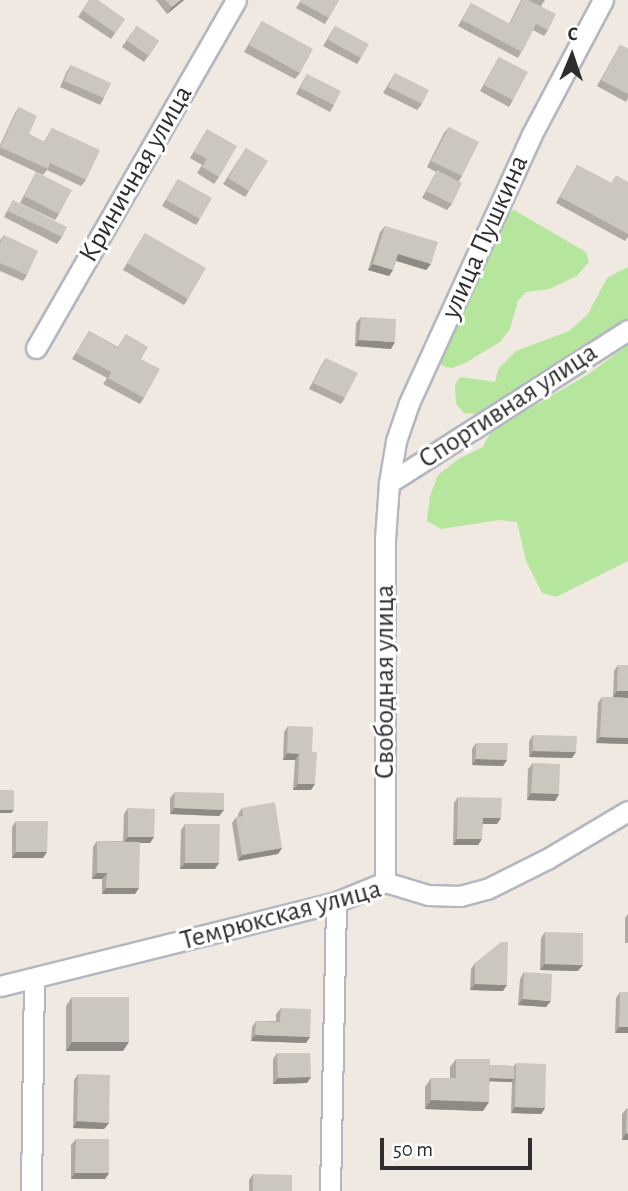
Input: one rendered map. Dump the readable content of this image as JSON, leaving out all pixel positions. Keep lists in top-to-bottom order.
{
  "streets": {
    "street": [
      "Криничная улица",
      "улица Пушкина",
      "Спортивная улица",
      "Свободная улица",
      "Темрюкская улица"
    ]
  },
  "crossings": [
    ["улица Пушкина", "Спортивная улица"],
    ["улица Пушкина", "Свободная улица"],
    ["Спортивная улица", "Свободная улица"],
    ["Свободная улица", "Темрюкская улица"]
  ],
  "scale_bar": "50 m",
  "north": "top"
}
